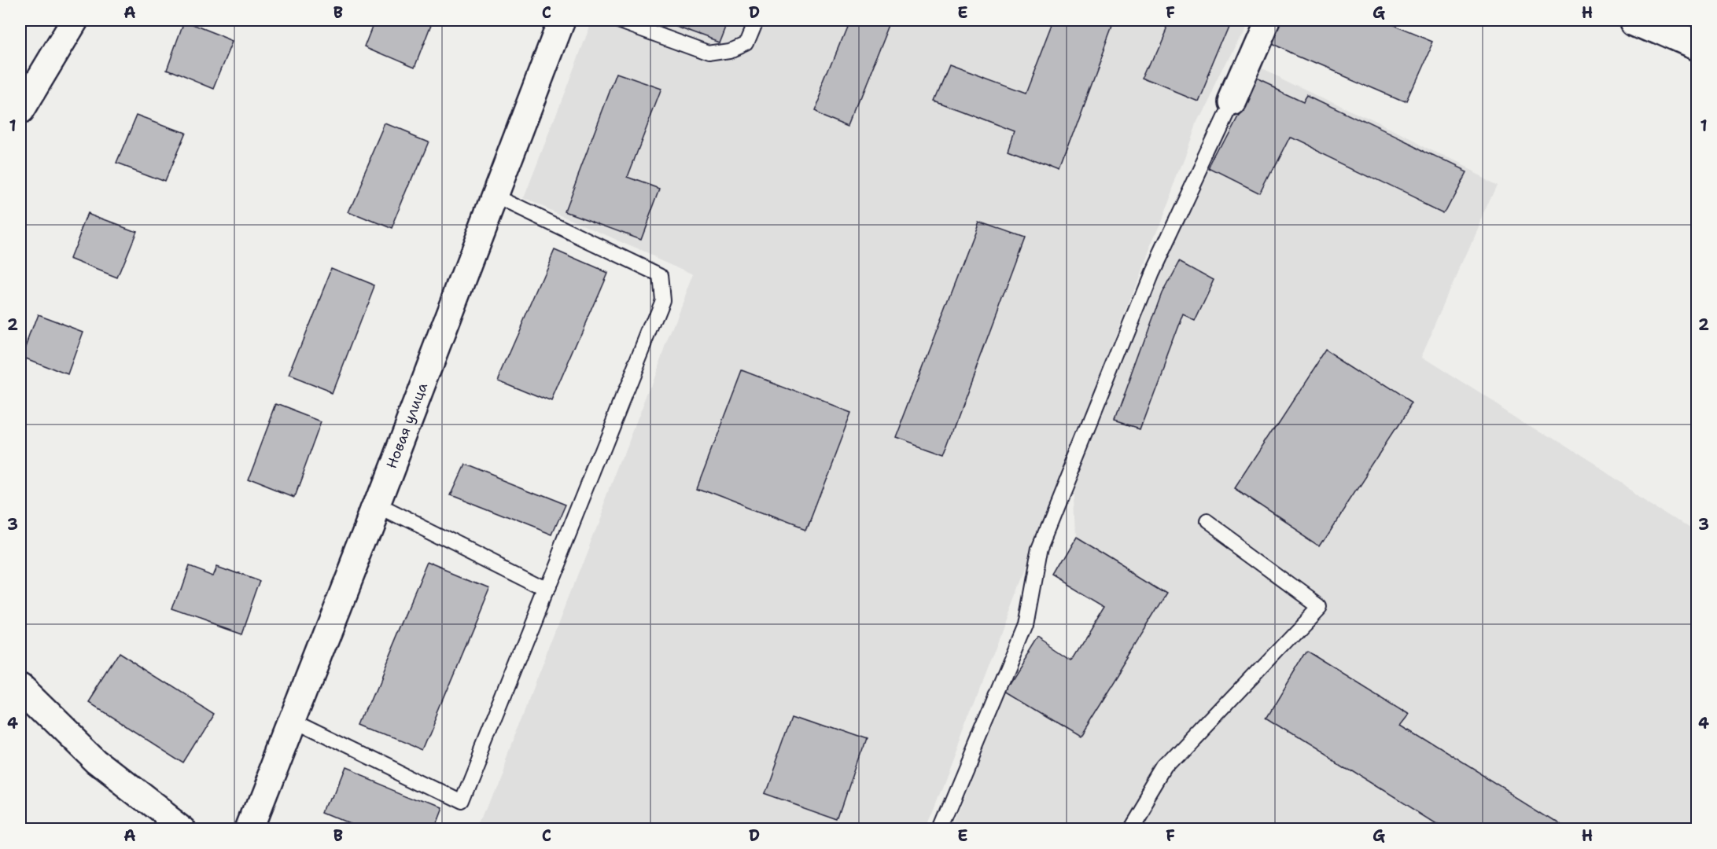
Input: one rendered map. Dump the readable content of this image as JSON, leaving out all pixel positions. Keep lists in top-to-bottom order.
{
  "streets": {
    "street": ["Новая улица"]
  },
  "grid": {
    "columns": [
      "A",
      "B",
      "C",
      "D",
      "E",
      "F",
      "G",
      "H"
    ],
    "rows": [
      "1",
      "2",
      "3",
      "4"
    ]
  }
}
